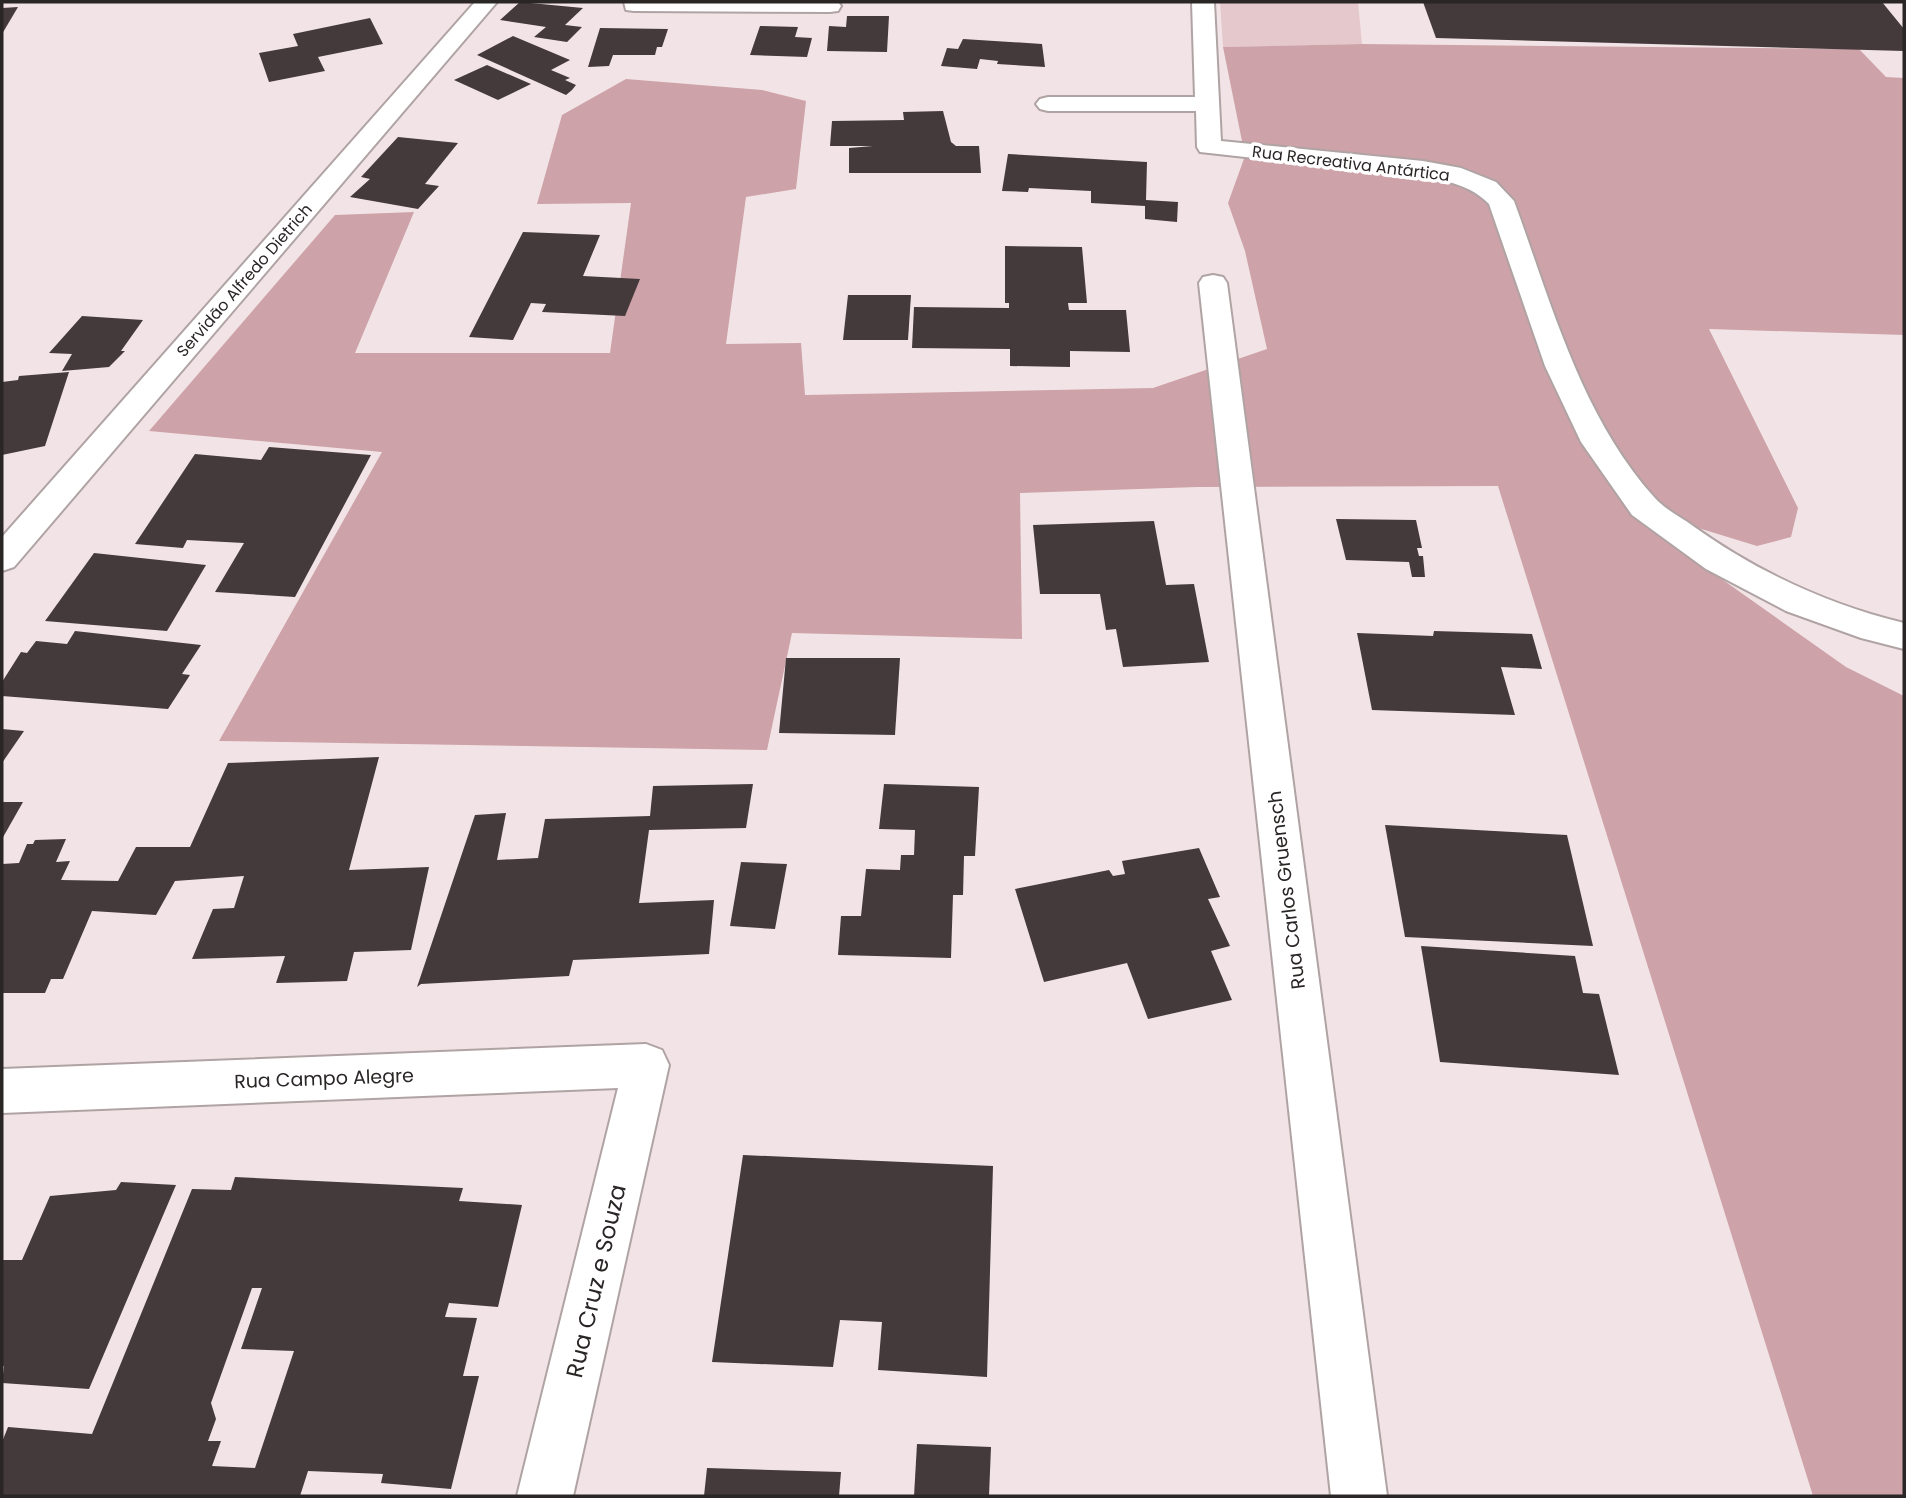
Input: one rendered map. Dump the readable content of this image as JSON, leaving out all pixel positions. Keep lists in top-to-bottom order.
{
  "streets": {
    "street": [
      "Rua Recreativa Antártica",
      "Servidão Alfredo Dietrich",
      "Rua Carlos Gruensch",
      "Rua Campo Alegre",
      "Rua Cruz e Souza"
    ]
  },
  "crossings": [
    ["Rua Campo Alegre", "Rua Cruz e Souza"]
  ]
}
